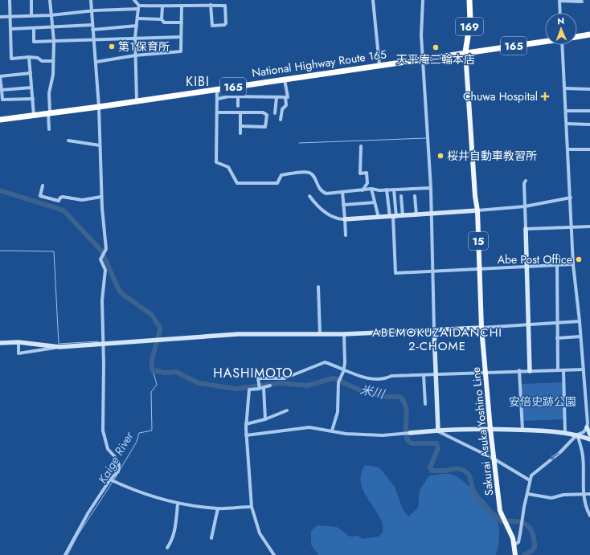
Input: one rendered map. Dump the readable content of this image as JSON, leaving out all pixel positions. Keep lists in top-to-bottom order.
{
  "streets": {
    "highway": ["169", "165", "National Highway Route 165"],
    "main road": ["15", "Sakurai Asuka Yoshino Line"]
  },
  "crossings": [
    ["169", "National Highway Route 165"],
    ["169", "Sakurai Asuka Yoshino Line"],
    ["National Highway Route 165", "Sakurai Asuka Yoshino Line"]
  ],
  "districts": ["KIBI", "ABEMOKUZAIDANCHI 2-CHOME", "HASHIMOTO"],
  "water": ["米川", "Kaige River"],
  "parks": ["安倍史跡公園"],
  "places": {
    "other": [
      "第１保育所",
      "天平庵三輪本店",
      "桜井自動車教習所",
      "Abe Post Office"
    ],
    "health": ["Chuwa Hospital"]
  },
  "north": "top"
}
